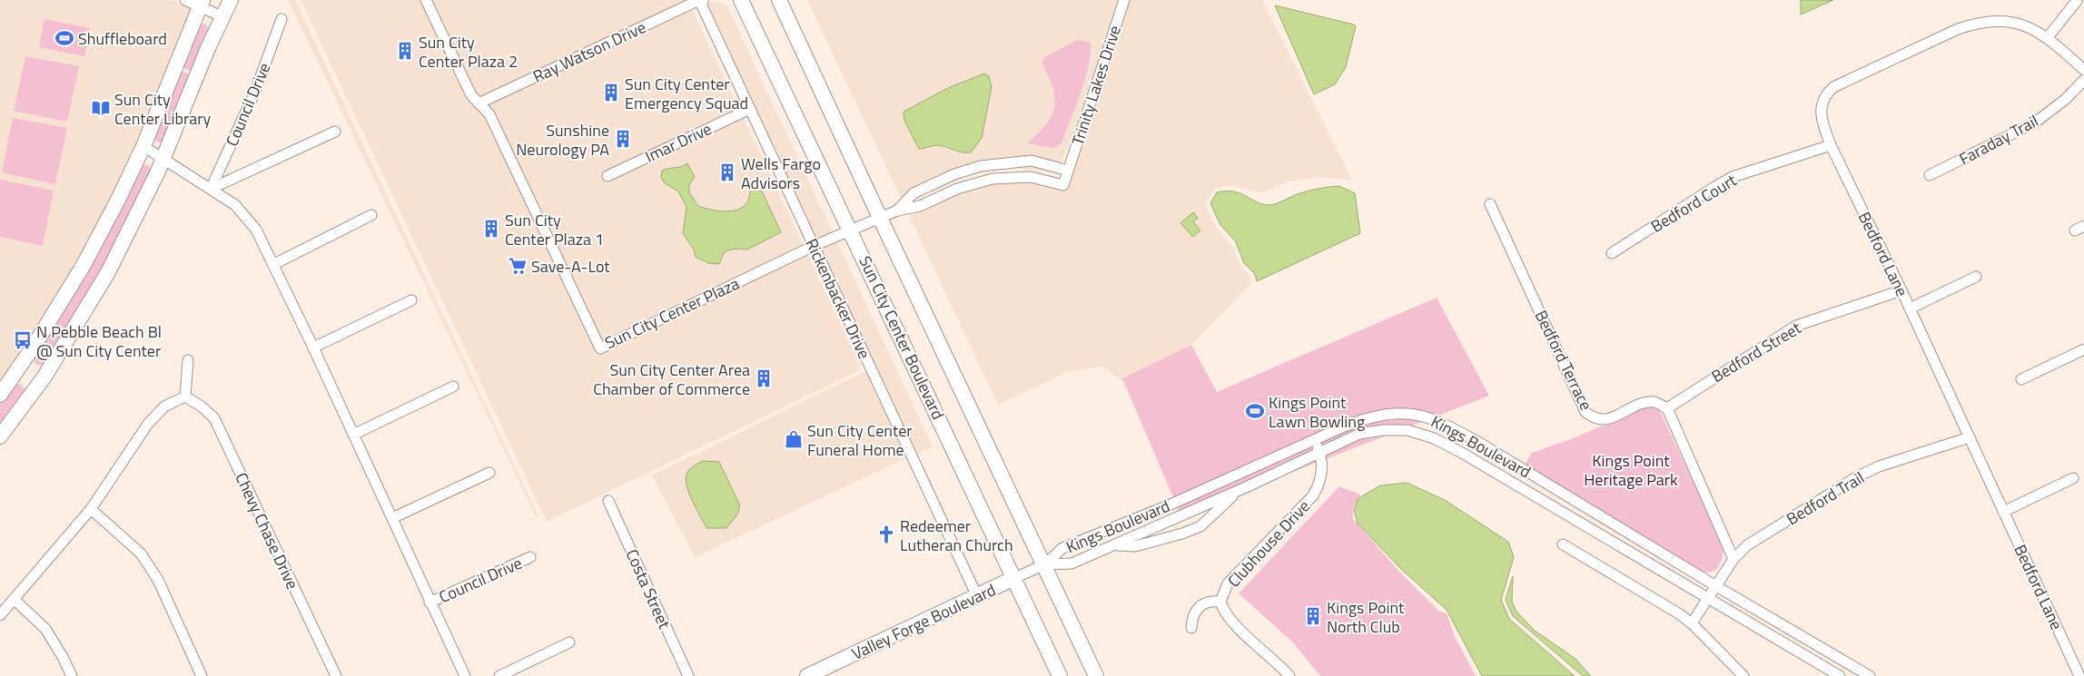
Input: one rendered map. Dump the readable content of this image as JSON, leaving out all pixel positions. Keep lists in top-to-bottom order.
{
  "streets": {
    "main road": ["Sun City Center Boulevard", "Valley Forge Boulevard"],
    "street": [
      "Ray Watson Drive",
      "Trinity Lakes Drive",
      "Council Drive",
      "Faraday Trail",
      "Imar Drive",
      "Bedford Court",
      "Bedford Lane",
      "Rickenbacker Drive",
      "Sun City Center Plaza",
      "Bedford Street",
      "Bedford Terrace",
      "Kings Boulevard",
      "Bedford Trail",
      "Chevy Chase Drive",
      "Clubhouse Drive",
      "Costa Street"
    ]
  },
  "crossings": [
    ["Ray Watson Drive", "Rickenbacker Drive"],
    ["Ray Watson Drive", "Sun City Center Plaza"],
    ["Trinity Lakes Drive", "Sun City Center Plaza"],
    ["Trinity Lakes Drive", "Sun City Center Boulevard"],
    ["Imar Drive", "Rickenbacker Drive"],
    ["Bedford Court", "Bedford Lane"],
    ["Bedford Lane", "Bedford Street"],
    ["Bedford Lane", "Bedford Trail"],
    ["Rickenbacker Drive", "Sun City Center Plaza"],
    ["Rickenbacker Drive", "Valley Forge Boulevard"],
    ["Sun City Center Plaza", "Sun City Center Boulevard"],
    ["Sun City Center Boulevard", "Kings Boulevard"],
    ["Sun City Center Boulevard", "Valley Forge Boulevard"],
    ["Bedford Street", "Bedford Terrace"],
    ["Kings Boulevard", "Bedford Trail"],
    ["Kings Boulevard", "Clubhouse Drive"],
    ["Kings Boulevard", "Valley Forge Boulevard"]
  ],
  "parks": ["Kings Point Heritage Park"],
  "places": {
    "sports": ["Shuffleboard", "Kings Point Lawn Bowling"],
    "building": [
      "Sun City Center Plaza 2",
      "Sun City Center Emergency Squad",
      "Sunshine Neurology PA",
      "Wells Fargo Advisors",
      "Sun City Center Plaza 1",
      "Sun City Center Area Chamber of Commerce",
      "Kings Point North Club"
    ],
    "library": ["Sun City Center Library"],
    "supermarket": ["Save-A-Lot"],
    "bus stop": ["N Pebble Beach Bl @ Sun City Center"],
    "shop": ["Sun City Center Funeral Home"],
    "church": ["Redeemer Lutheran Church"]
  }
}
